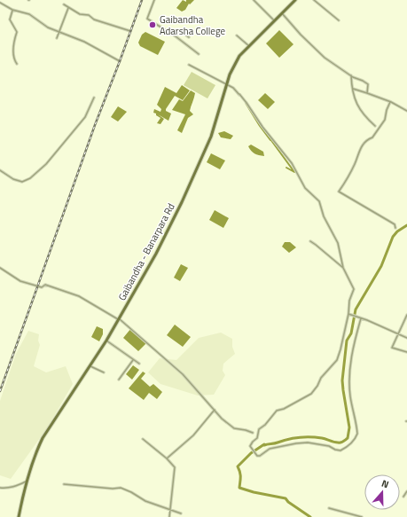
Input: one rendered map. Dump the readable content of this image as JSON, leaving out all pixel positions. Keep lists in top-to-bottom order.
{
  "streets": {
    "main road": ["Gaibandha - Banarpara Rd"]
  },
  "places": ["Gaibandha Adarsha College"],
  "north": "top"
}
